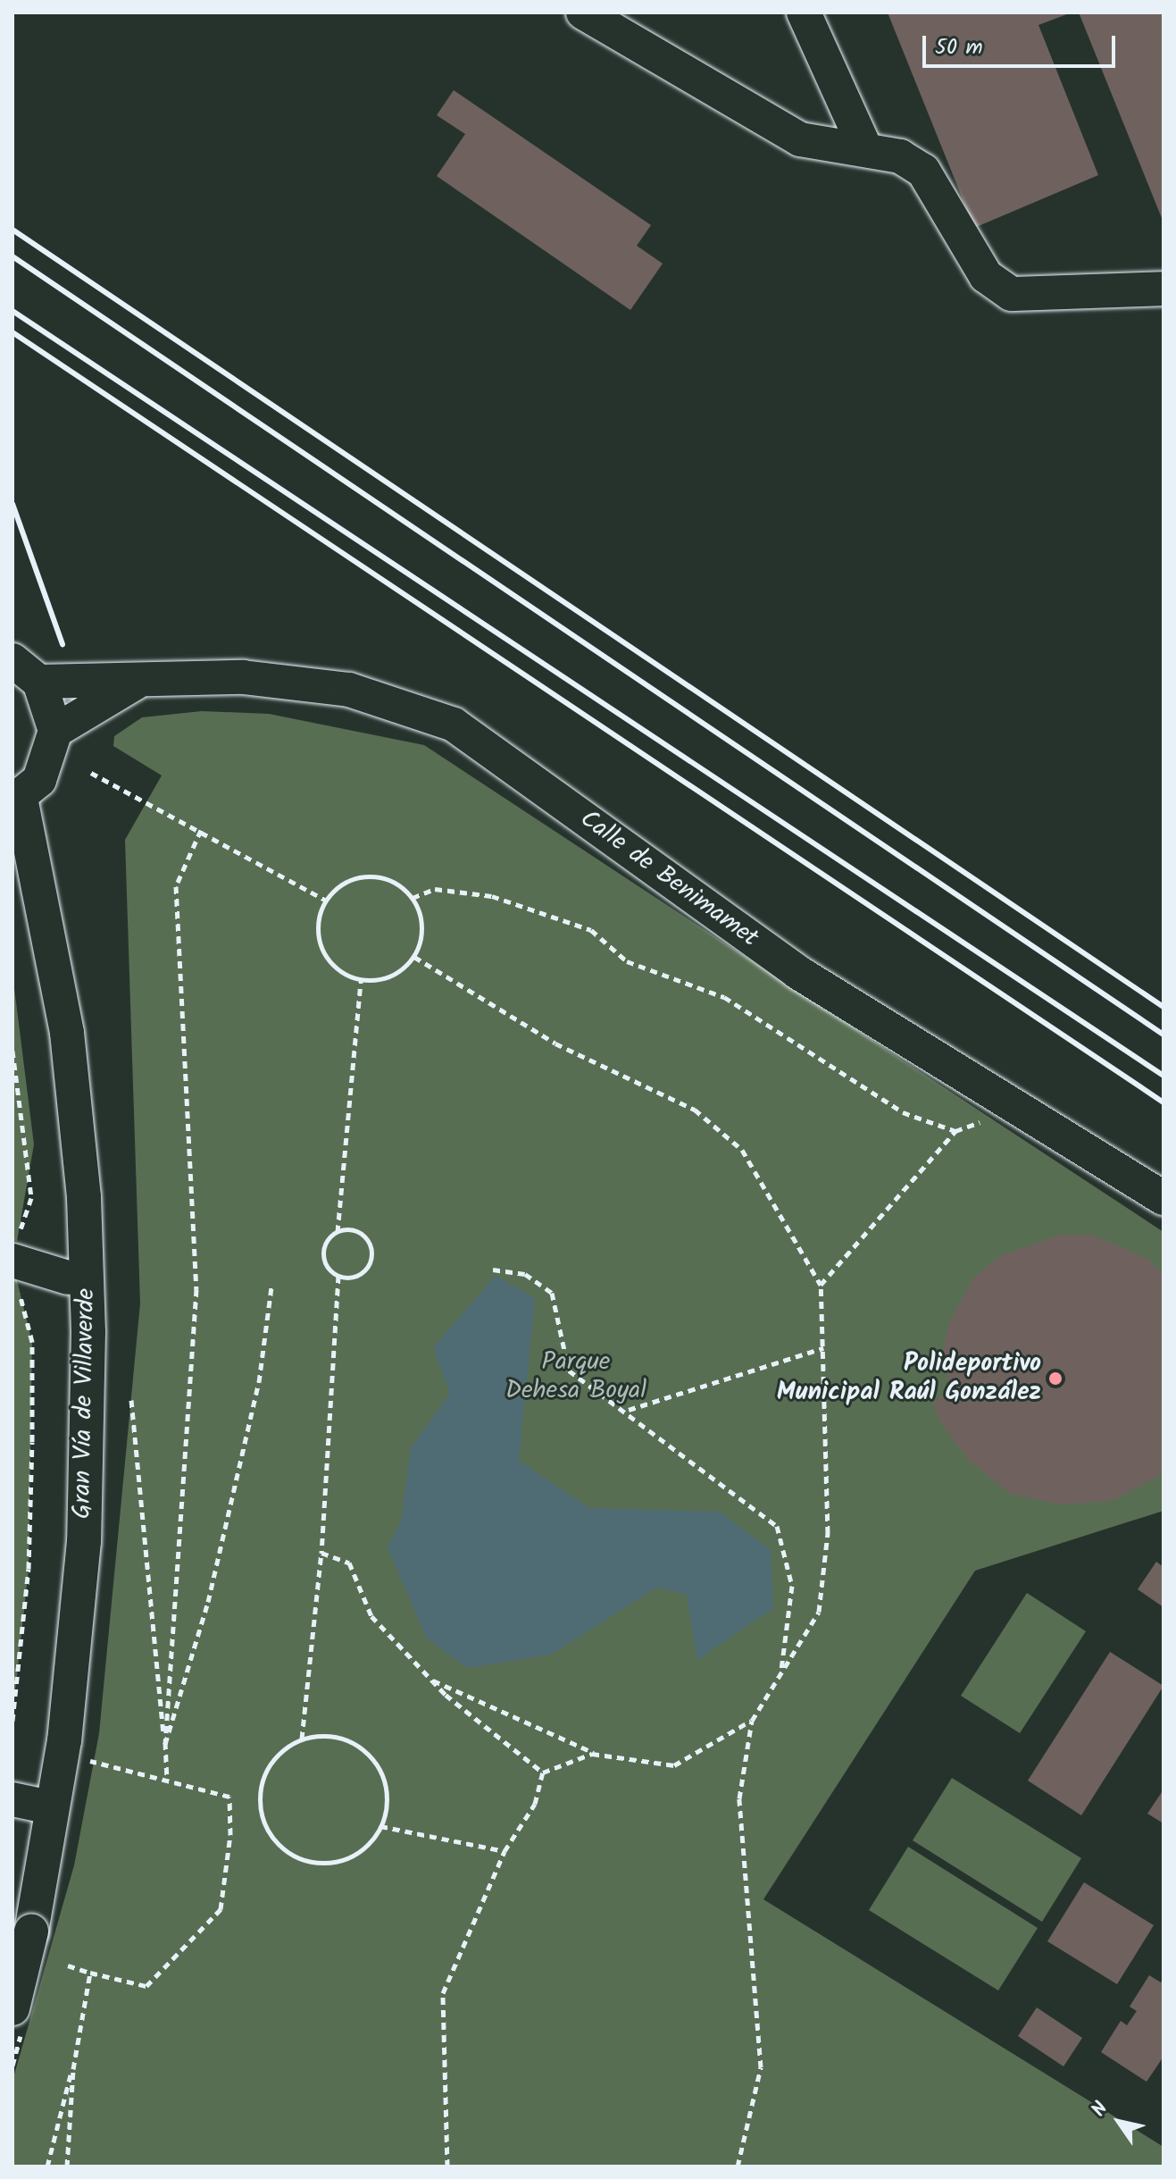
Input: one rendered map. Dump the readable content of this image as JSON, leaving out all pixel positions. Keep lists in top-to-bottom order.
{
  "streets": {
    "street": ["Calle de Benimamet", "Gran Vía de Villaverde"]
  },
  "parks": ["Parque Dehesa Boyal"],
  "places": ["Polideportivo Municipal Raúl González"],
  "scale_bar": "50 m",
  "north": "top left"
}
